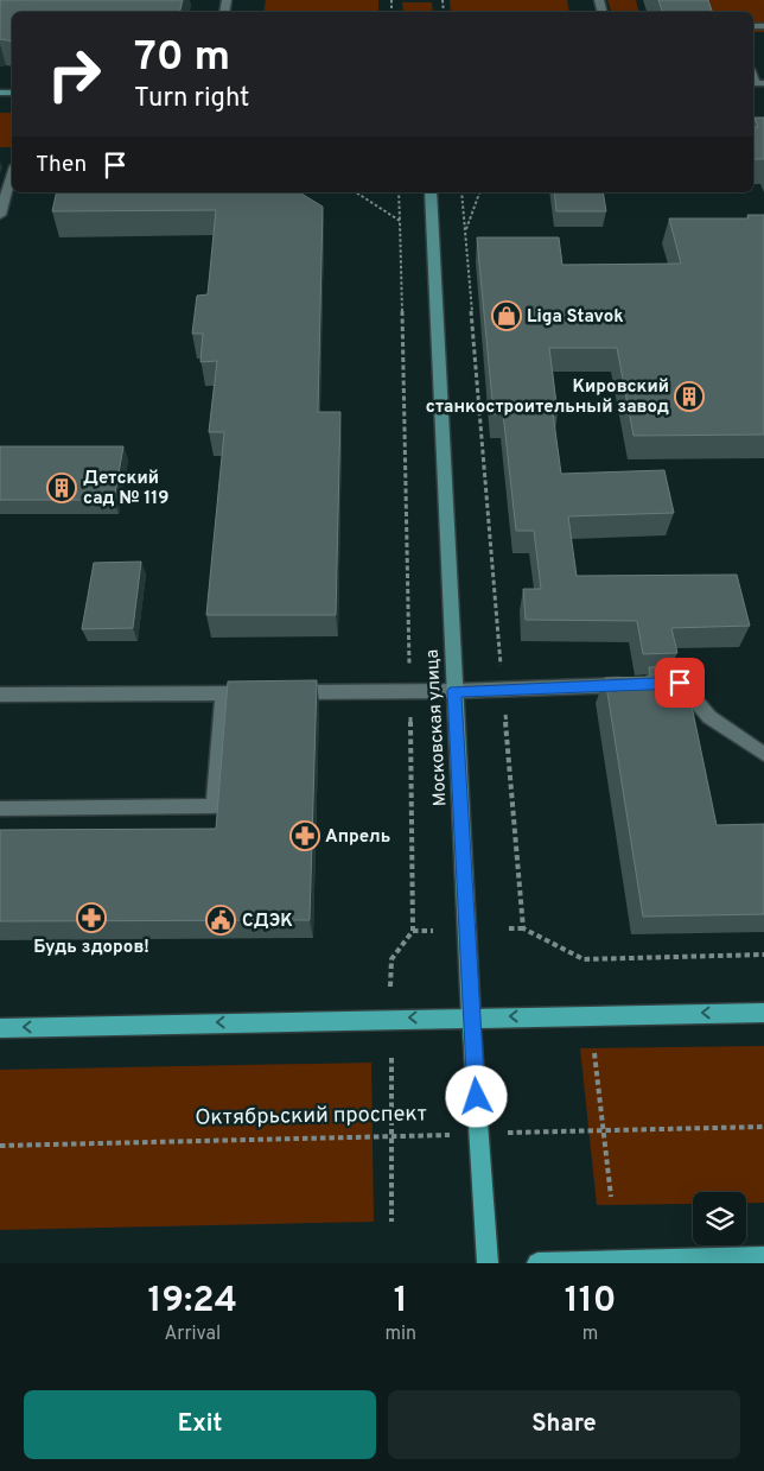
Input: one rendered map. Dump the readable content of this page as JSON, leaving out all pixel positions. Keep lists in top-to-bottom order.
{
  "streets": {
    "main road": ["Московская улица"],
    "path": ["Октябрьский проспект"]
  },
  "crossings": [
    ["Московская улица", "Октябрьский проспект"]
  ],
  "places": {
    "shop": ["Liga Stavok"],
    "building": ["Кировский станкостроительный завод", "Детский сад № 119"],
    "pharmacy": ["Апрель", "Будь здоров!"],
    "public building": ["СДЭК"]
  },
  "page": {
    "turn": ["70 m", "Turn right"],
    "then": "Then",
    "eta": [
      "19:24",
      "Arrival",
      "1",
      "min",
      "110",
      "m"
    ],
    "buttons": ["Exit", "Share"]
  }
}
